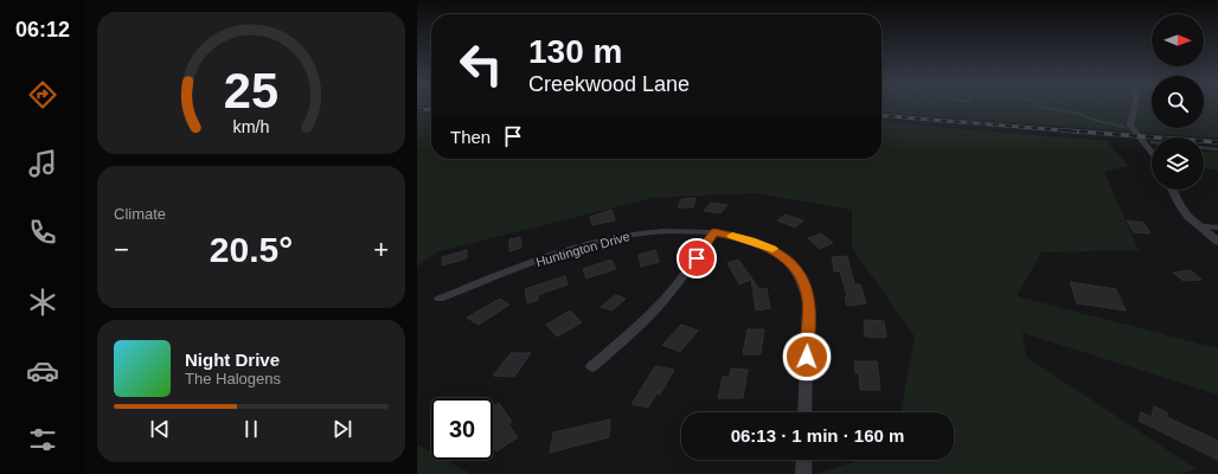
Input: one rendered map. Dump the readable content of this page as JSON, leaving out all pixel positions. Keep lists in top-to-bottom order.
{
  "streets": {
    "street": ["Huntington Drive"]
  },
  "north": "right",
  "page": {
    "tabs": "06:12",
    "turn": ["130 m", "Creekwood Lane"],
    "then": "Then",
    "tile": "Climate",
    "heat": ["−", "20.5°", "+"],
    "song": ["Night Drive", "The Halogens"],
    "limit": "30",
    "trip": "06:13 · 1 min · 160 m",
    "gauge": ["25", "km/h"]
  }
}
